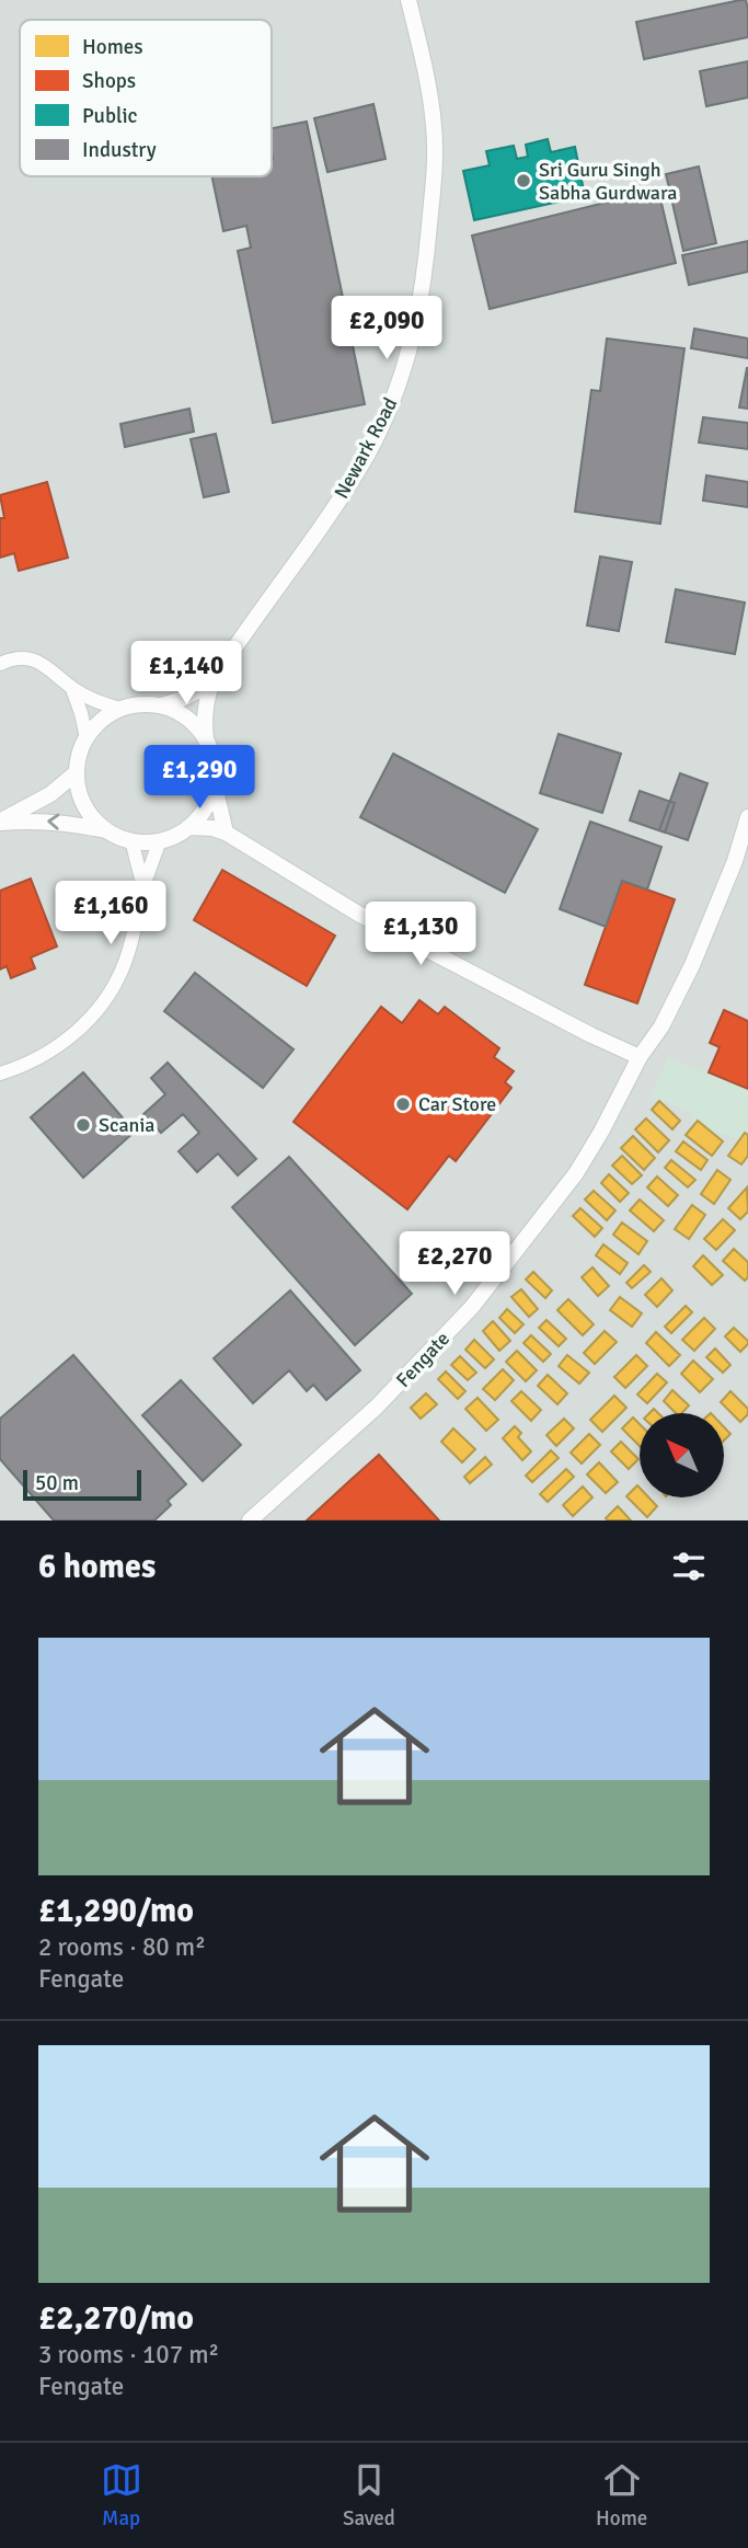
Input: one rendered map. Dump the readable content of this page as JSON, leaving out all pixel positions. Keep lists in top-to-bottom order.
{
  "streets": {
    "street": ["Newark Road", "Fengate"]
  },
  "places": ["Sri Guru Singh Sabha Gurdwara", "Car Store", "Scania"],
  "legend": [
    "Homes",
    "Shops",
    "Public",
    "Industry"
  ],
  "scale_bar": "50 m",
  "north": "top left",
  "page": {
    "price": [
      "£2,090",
      "£1,140",
      "£1,290",
      "£1,160",
      "£1,130",
      "£2,270"
    ],
    "scale": "50 m",
    "heading": "6 homes",
    "list": [
      {
        "name": "£1,290/mo",
        "note": "2 rooms · 80 m² · Fengate"
      },
      {
        "name": "£2,270/mo",
        "note": "3 rooms · 107 m² · Fengate"
      }
    ],
    "tabs": ["Map", "Saved", "Home"]
  }
}
